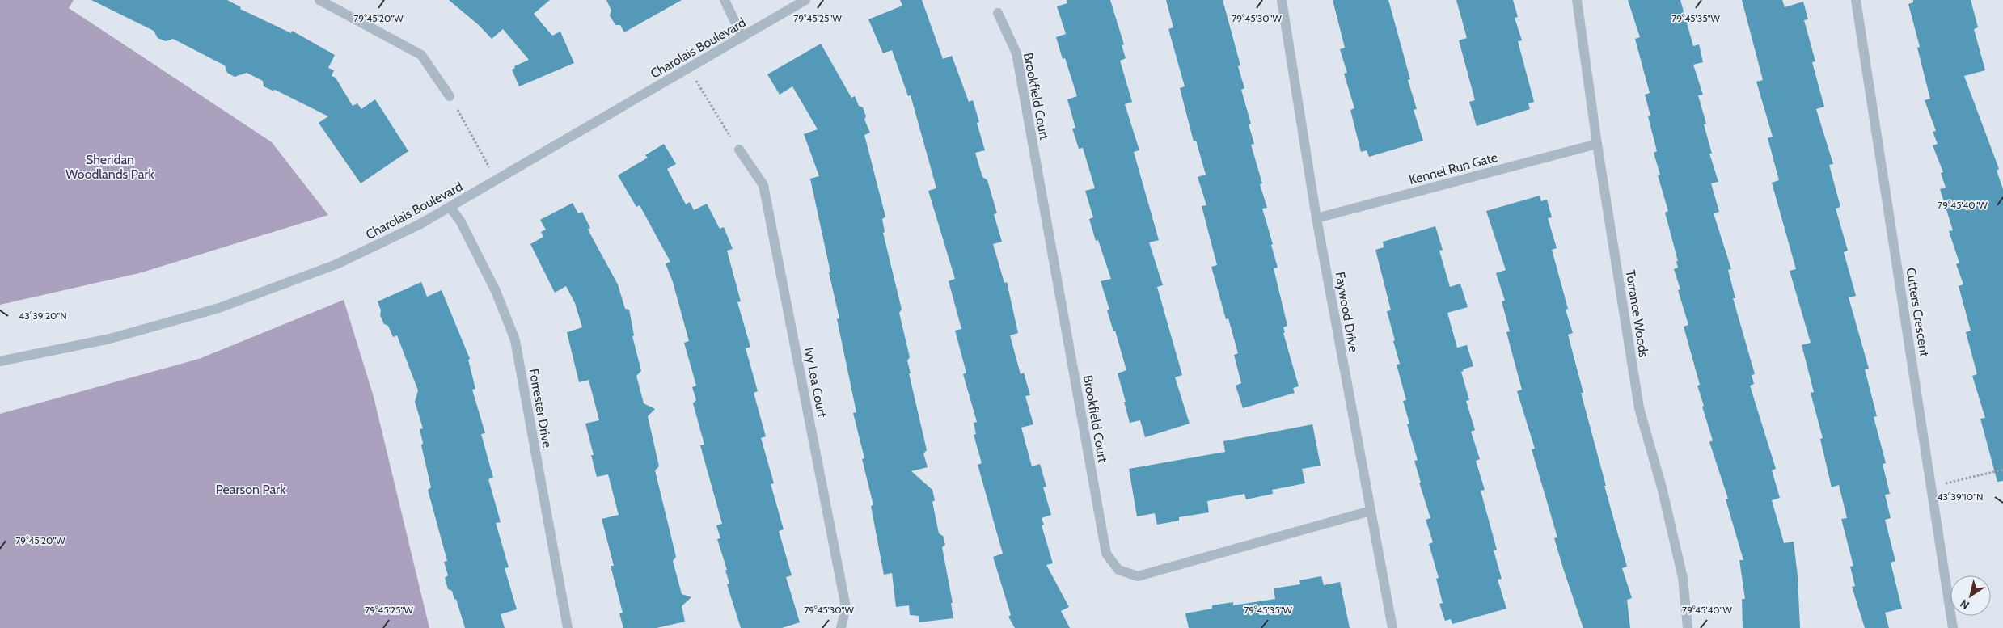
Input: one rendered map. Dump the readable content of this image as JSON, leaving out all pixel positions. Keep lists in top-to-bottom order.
{
  "streets": {
    "street": [
      "Charolais Boulevard",
      "Brookfield Court",
      "Kennel Run Gate",
      "Faywood Drive",
      "Cutters Crescent",
      "Torrance Woods",
      "Ivy Lea Court",
      "Forrester Drive"
    ]
  },
  "crossings": [
    ["Charolais Boulevard", "Forrester Drive"],
    ["Brookfield Court", "Faywood Drive"],
    ["Kennel Run Gate", "Faywood Drive"],
    ["Kennel Run Gate", "Torrance Woods"]
  ],
  "parks": ["Sheridan Woodlands Park", "Pearson Park"],
  "north": "bottom left",
  "coordinates": [
    "79°45'20\"W",
    "79°45'25\"W",
    "79°45'30\"W",
    "79°45'35\"W",
    "79°45'40\"W",
    "43°39'20\"N",
    "43°39'10\"N"
  ]
}
